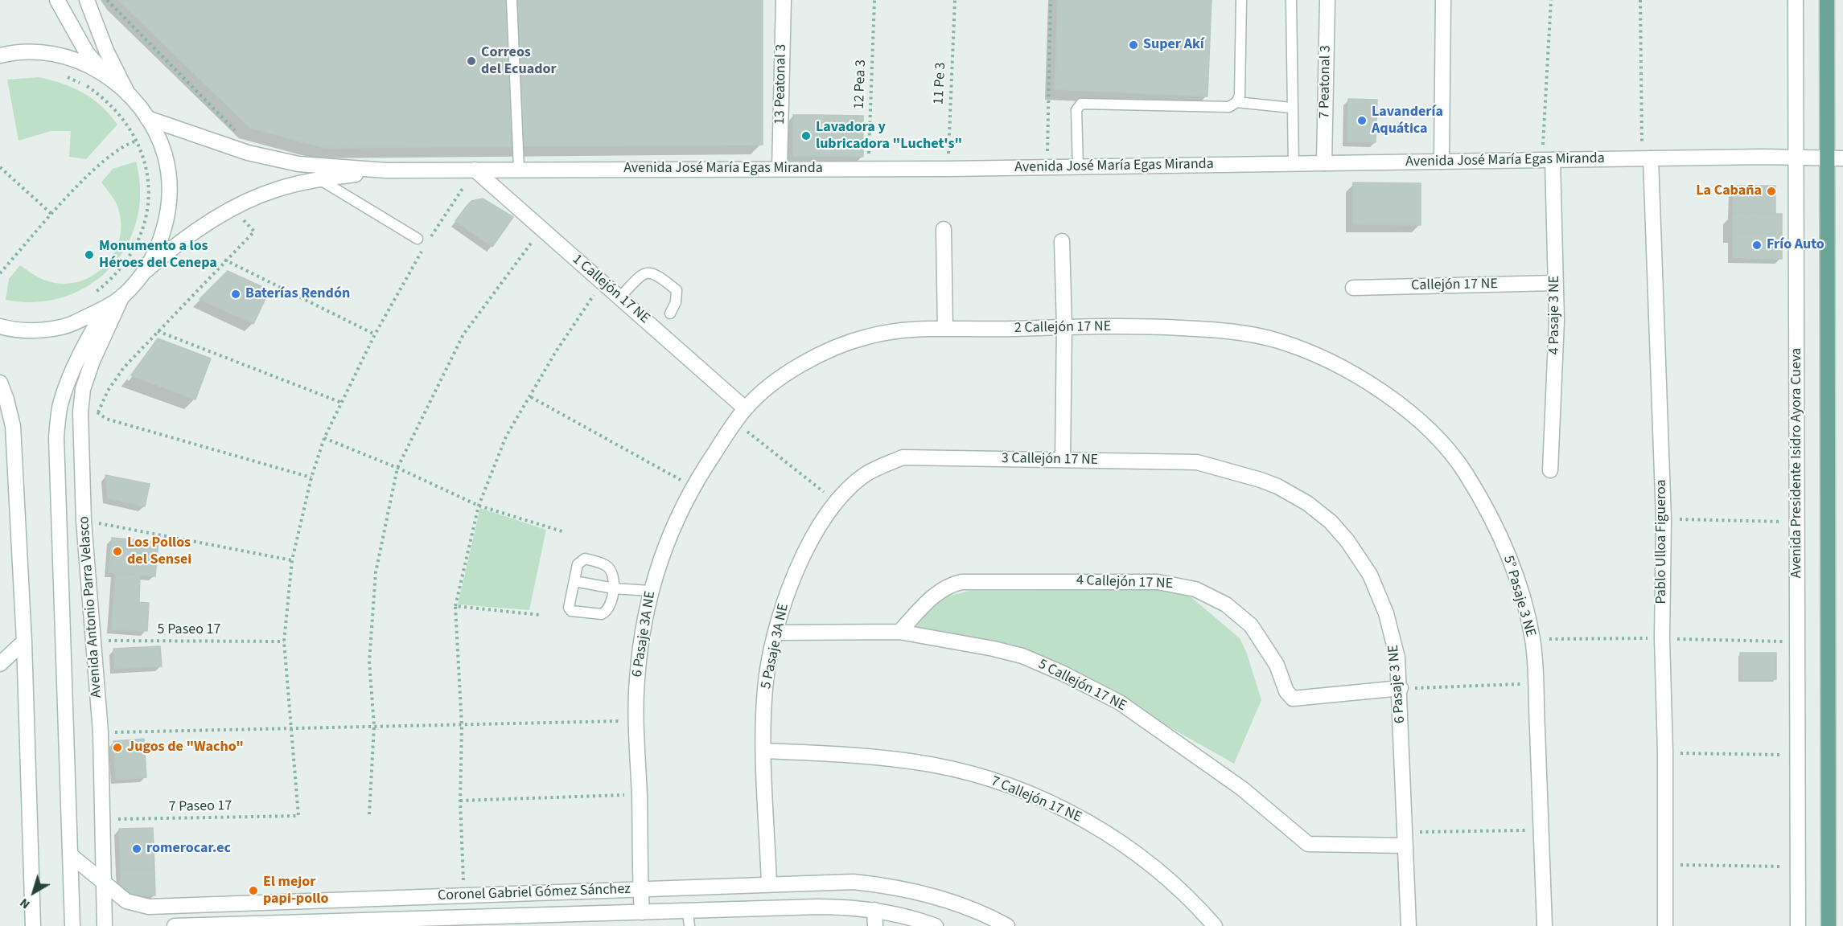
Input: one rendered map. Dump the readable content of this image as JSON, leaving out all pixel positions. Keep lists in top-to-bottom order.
{
  "streets": {
    "street": [
      "7 Peatonal 3",
      "13 Peatonal 3",
      "Avenida José María Egas Miranda",
      "Callejón 17 NE",
      "1 Callejón 17 NE",
      "4 Pasaje 3 NE",
      "2 Callejón 17 NE",
      "3 Callejón 17 NE",
      "Avenida Presidente Isidro Ayora Cueva",
      "Pablo Ulloa Figueroa",
      "4 Callejón 17 NE",
      "5° Pasaje 3 NE",
      "Avenida Antonio Parra Velasco",
      "6 Pasaje 3A NE",
      "5 Pasaje 3A NE",
      "6 Pasaje 3 NE",
      "5 Callejón 17 NE",
      "7 Callejón 17 NE",
      "Coronel Gabriel Gómez Sánchez"
    ],
    "path": [
      "11 Pe 3",
      "12 Pea 3",
      "5 Paseo 17",
      "7 Paseo 17"
    ]
  },
  "crossings": [
    ["7 Peatonal 3", "Avenida José María Egas Miranda"],
    ["11 Pe 3", "Avenida José María Egas Miranda"],
    ["13 Peatonal 3", "Avenida José María Egas Miranda"],
    ["12 Pea 3", "Avenida José María Egas Miranda"],
    ["Avenida José María Egas Miranda", "1 Callejón 17 NE"],
    ["Avenida José María Egas Miranda", "4 Pasaje 3 NE"],
    ["Avenida José María Egas Miranda", "Avenida Presidente Isidro Ayora Cueva"],
    ["Avenida José María Egas Miranda", "Pablo Ulloa Figueroa"],
    ["Callejón 17 NE", "4 Pasaje 3 NE"],
    ["1 Callejón 17 NE", "6 Pasaje 3A NE"],
    ["2 Callejón 17 NE", "5° Pasaje 3 NE"],
    ["2 Callejón 17 NE", "6 Pasaje 3A NE"],
    ["3 Callejón 17 NE", "5 Pasaje 3A NE"],
    ["3 Callejón 17 NE", "6 Pasaje 3 NE"],
    ["4 Callejón 17 NE", "6 Pasaje 3 NE"],
    ["4 Callejón 17 NE", "5 Callejón 17 NE"],
    ["Avenida Antonio Parra Velasco", "5 Paseo 17"],
    ["Avenida Antonio Parra Velasco", "7 Paseo 17"],
    ["Avenida Antonio Parra Velasco", "Coronel Gabriel Gómez Sánchez"],
    ["6 Pasaje 3A NE", "Coronel Gabriel Gómez Sánchez"],
    ["5 Pasaje 3A NE", "5 Callejón 17 NE"],
    ["5 Pasaje 3A NE", "7 Callejón 17 NE"],
    ["5 Pasaje 3A NE", "Coronel Gabriel Gómez Sánchez"],
    ["6 Pasaje 3 NE", "5 Callejón 17 NE"]
  ],
  "places": [
    "Super Akí",
    "Correos del Ecuador",
    "Lavandería Aquática",
    "Lavadora y lubricadora \"Luchet's\"",
    "La Cabaña",
    "Frío Auto",
    "Monumento a los Héroes del Cenepa",
    "Baterías Rendón",
    "Los Pollos del Sensei",
    "Jugos de \"Wacho\"",
    "romerocar.ec",
    "El mejor papi-pollo"
  ],
  "north": "bottom left"
}
